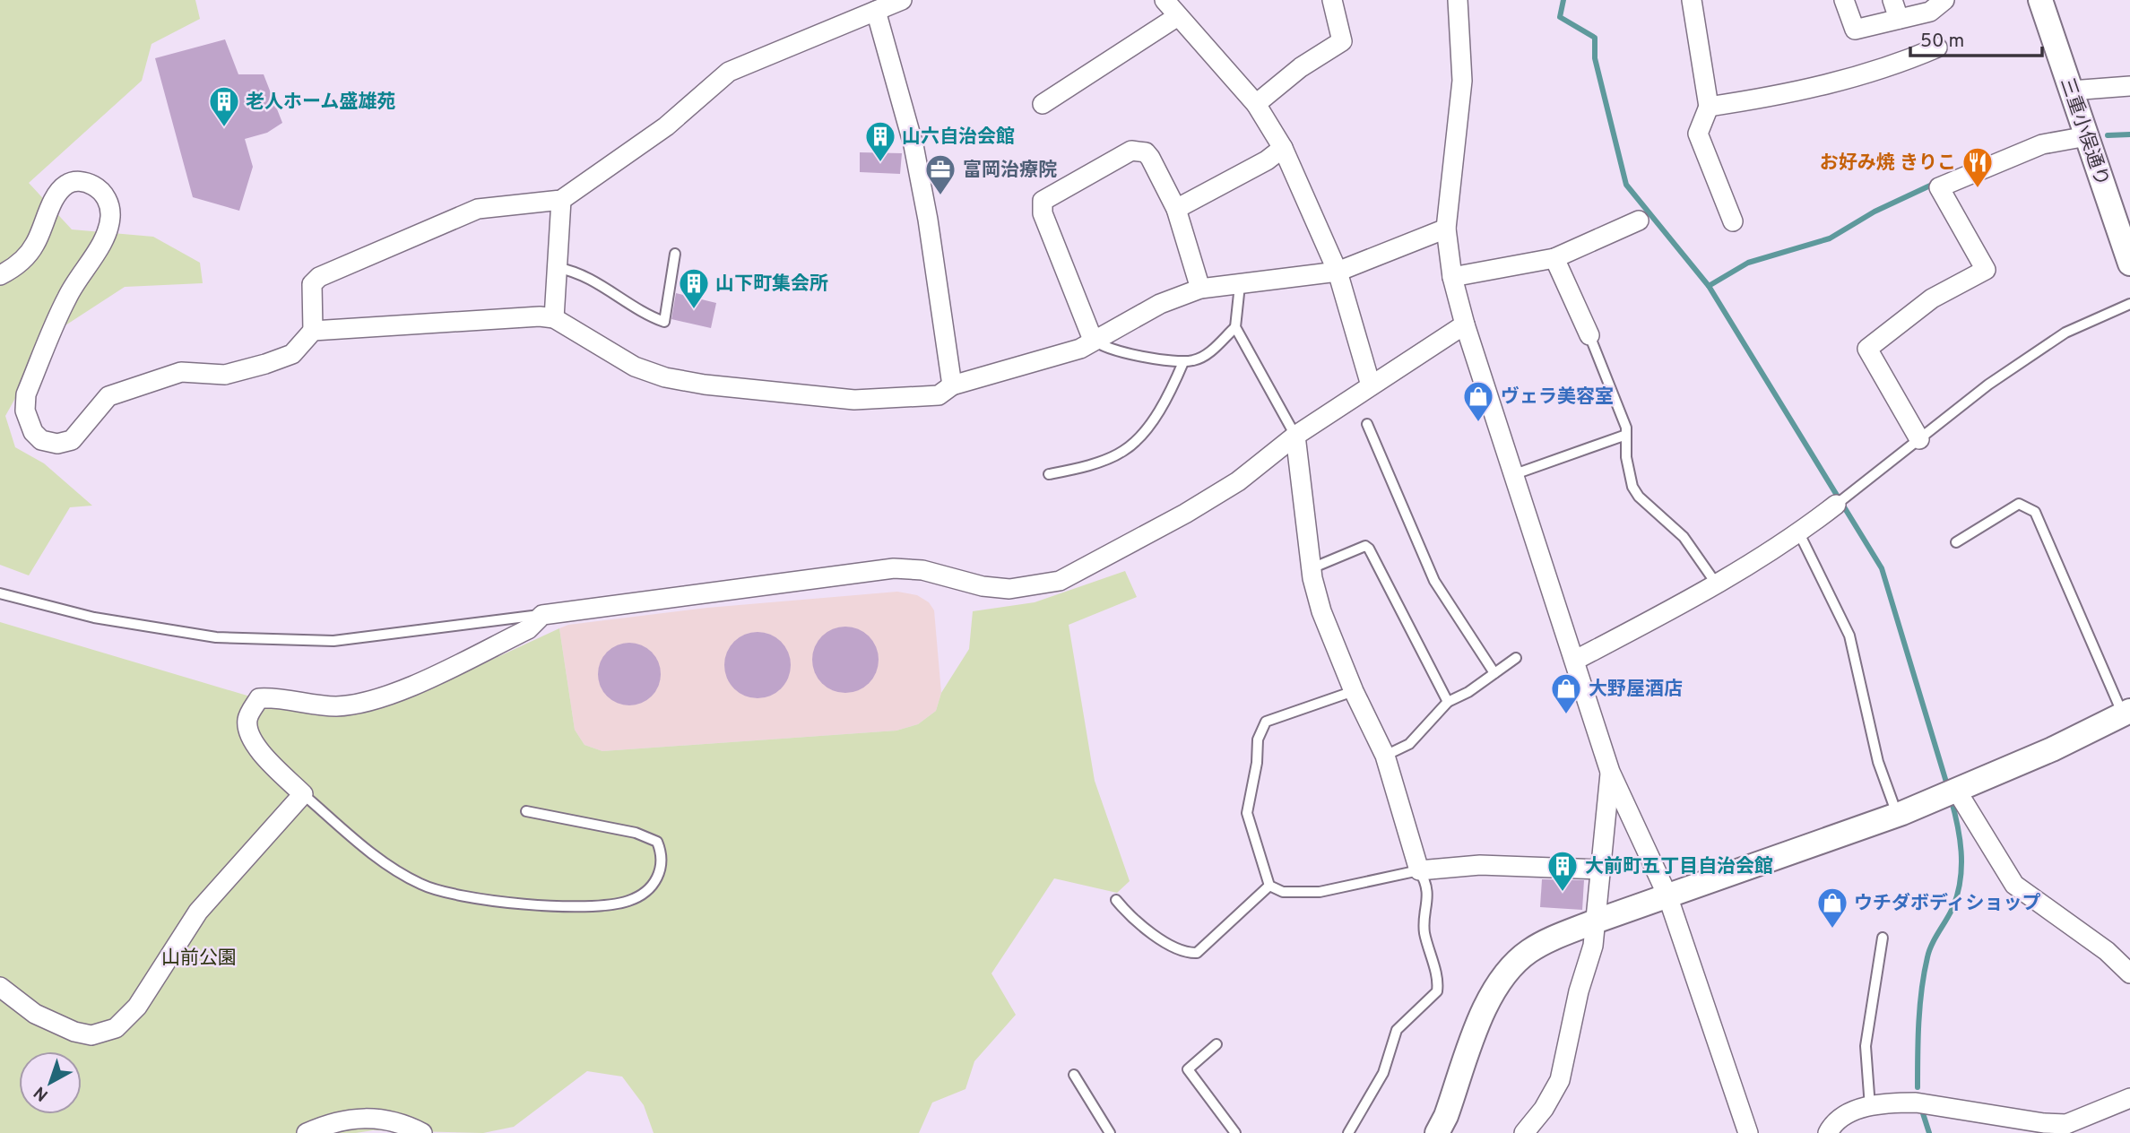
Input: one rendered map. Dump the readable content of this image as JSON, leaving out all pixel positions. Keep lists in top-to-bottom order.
{
  "streets": {
    "street": ["三重小俣通り"]
  },
  "parks": ["山前公園"],
  "places": {
    "building": [
      "老人ホーム盛雄苑",
      "山六自治会館",
      "山下町集会所",
      "大前町五丁目自治会館"
    ],
    "restaurant": ["お好み焼 きりこ"],
    "office": ["富岡治療院"],
    "shop": ["ヴェラ美容室", "大野屋酒店", "ウチダボディショップ"]
  },
  "scale_bar": "50 m",
  "north": "bottom left"
}
